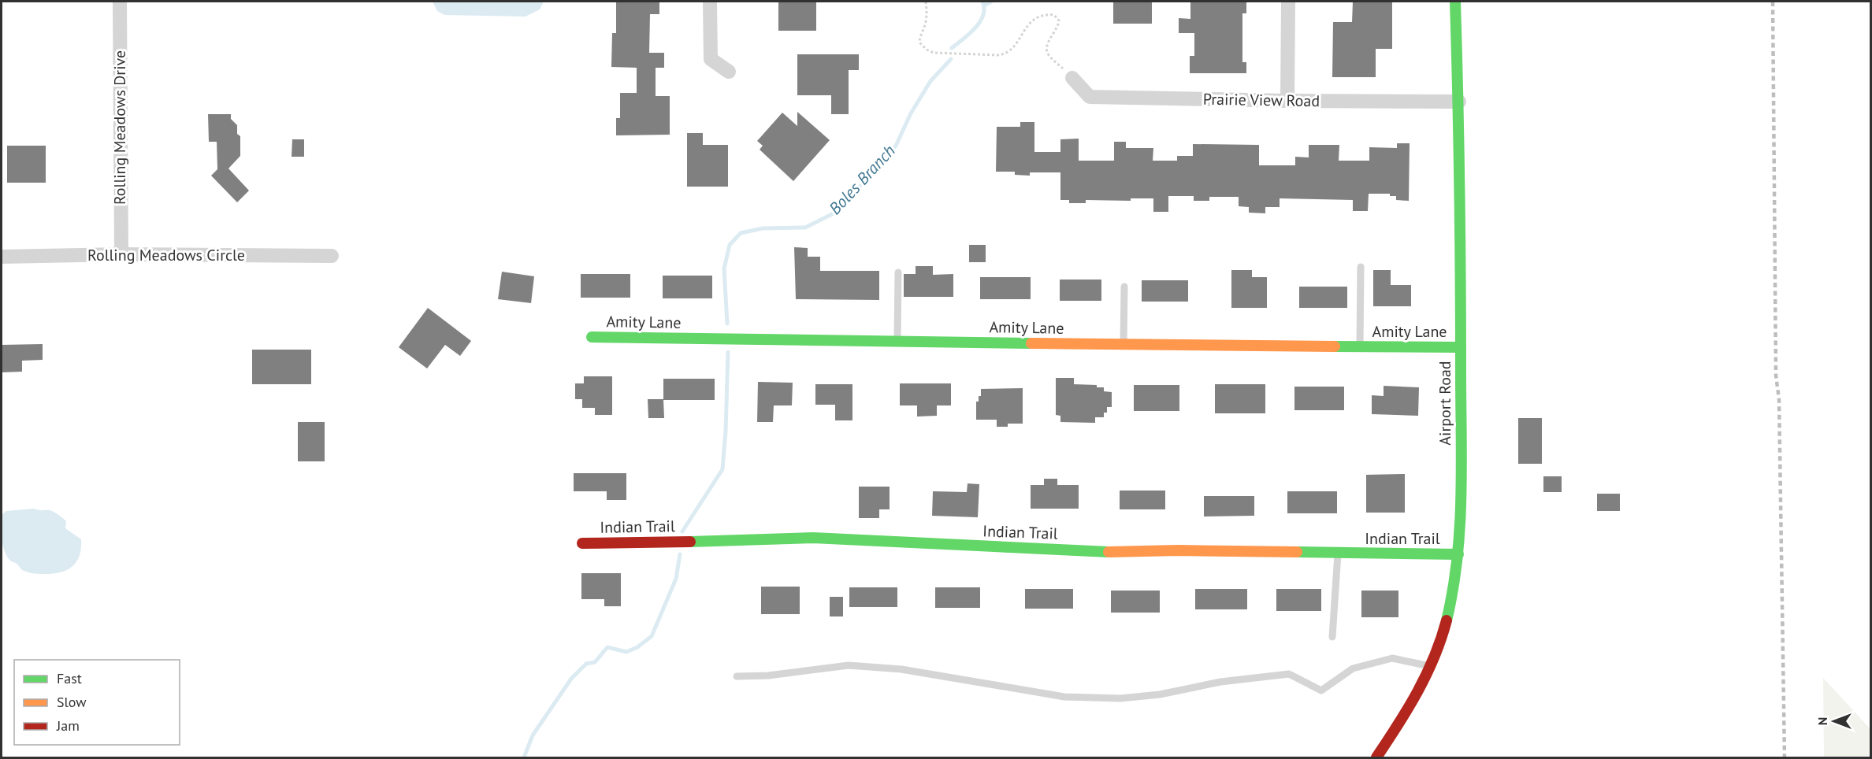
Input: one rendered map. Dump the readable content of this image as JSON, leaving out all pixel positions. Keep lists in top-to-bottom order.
{
  "streets": {
    "street": [
      "Prairie View Road",
      "Rolling Meadows Drive",
      "Rolling Meadows Circle",
      "Amity Lane",
      "Airport Road",
      "Indian Trail"
    ]
  },
  "crossings": [
    ["Prairie View Road", "Airport Road"],
    ["Rolling Meadows Drive", "Rolling Meadows Circle"],
    ["Amity Lane", "Airport Road"],
    ["Airport Road", "Indian Trail"]
  ],
  "water": ["Boles Branch"],
  "legend": ["Fast", "Slow", "Jam"],
  "north": "left"
}
